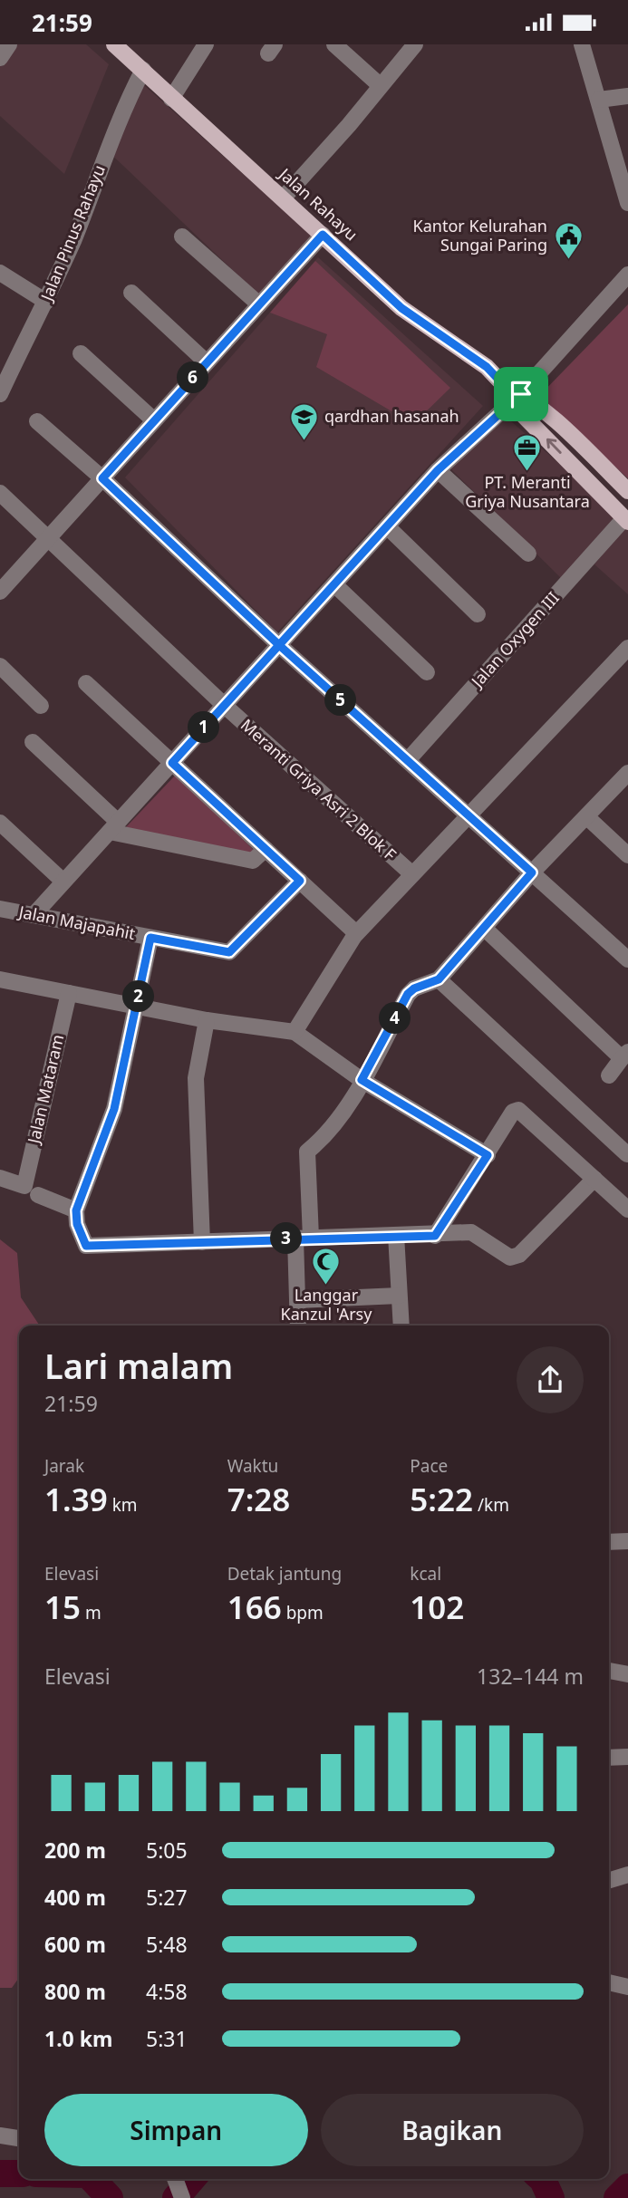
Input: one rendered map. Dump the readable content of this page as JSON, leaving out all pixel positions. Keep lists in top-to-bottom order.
{
  "streets": {
    "main road": ["Jalan Rahayu"],
    "street": [
      "Jalan Pinus Rahayu",
      "Jalan Oxygen III",
      "Meranti Griya Asri 2 Blok F",
      "Jalan Majapahit",
      "Jalan Mataram"
    ]
  },
  "crossings": [
    ["Jalan Rahayu", "Jalan Pinus Rahayu"]
  ],
  "places": {
    "public building": ["Kantor Kelurahan Sungai Paring"],
    "school or university": ["qardhan hasanah"],
    "office": ["PT. Meranti Griya Nusantara"],
    "mosque": ["Langgar Kanzul 'Arsy"]
  },
  "page": {
    "status": "21:59",
    "pins": [
      "6",
      "5",
      "1",
      "2",
      "4",
      "3"
    ],
    "heading": ["Lari malam", "21:59"],
    "stats": [
      ["Jarak", "1.39 km"],
      ["Waktu", "7:28"],
      ["Pace", "5:22 /km"],
      ["Elevasi", "15 m"],
      ["Detak jantung", "166 bpm"],
      ["kcal", "102"]
    ],
    "chart": ["Elevasi", "132–144 m"],
    "list": [
      {
        "name": "200 m",
        "note": "5:05"
      },
      {
        "name": "400 m",
        "note": "5:27"
      },
      {
        "name": "600 m",
        "note": "5:48"
      },
      {
        "name": "800 m",
        "note": "4:58"
      },
      {
        "name": "1.0 km",
        "note": "5:31"
      }
    ],
    "buttons": ["Simpan", "Bagikan"]
  }
}
